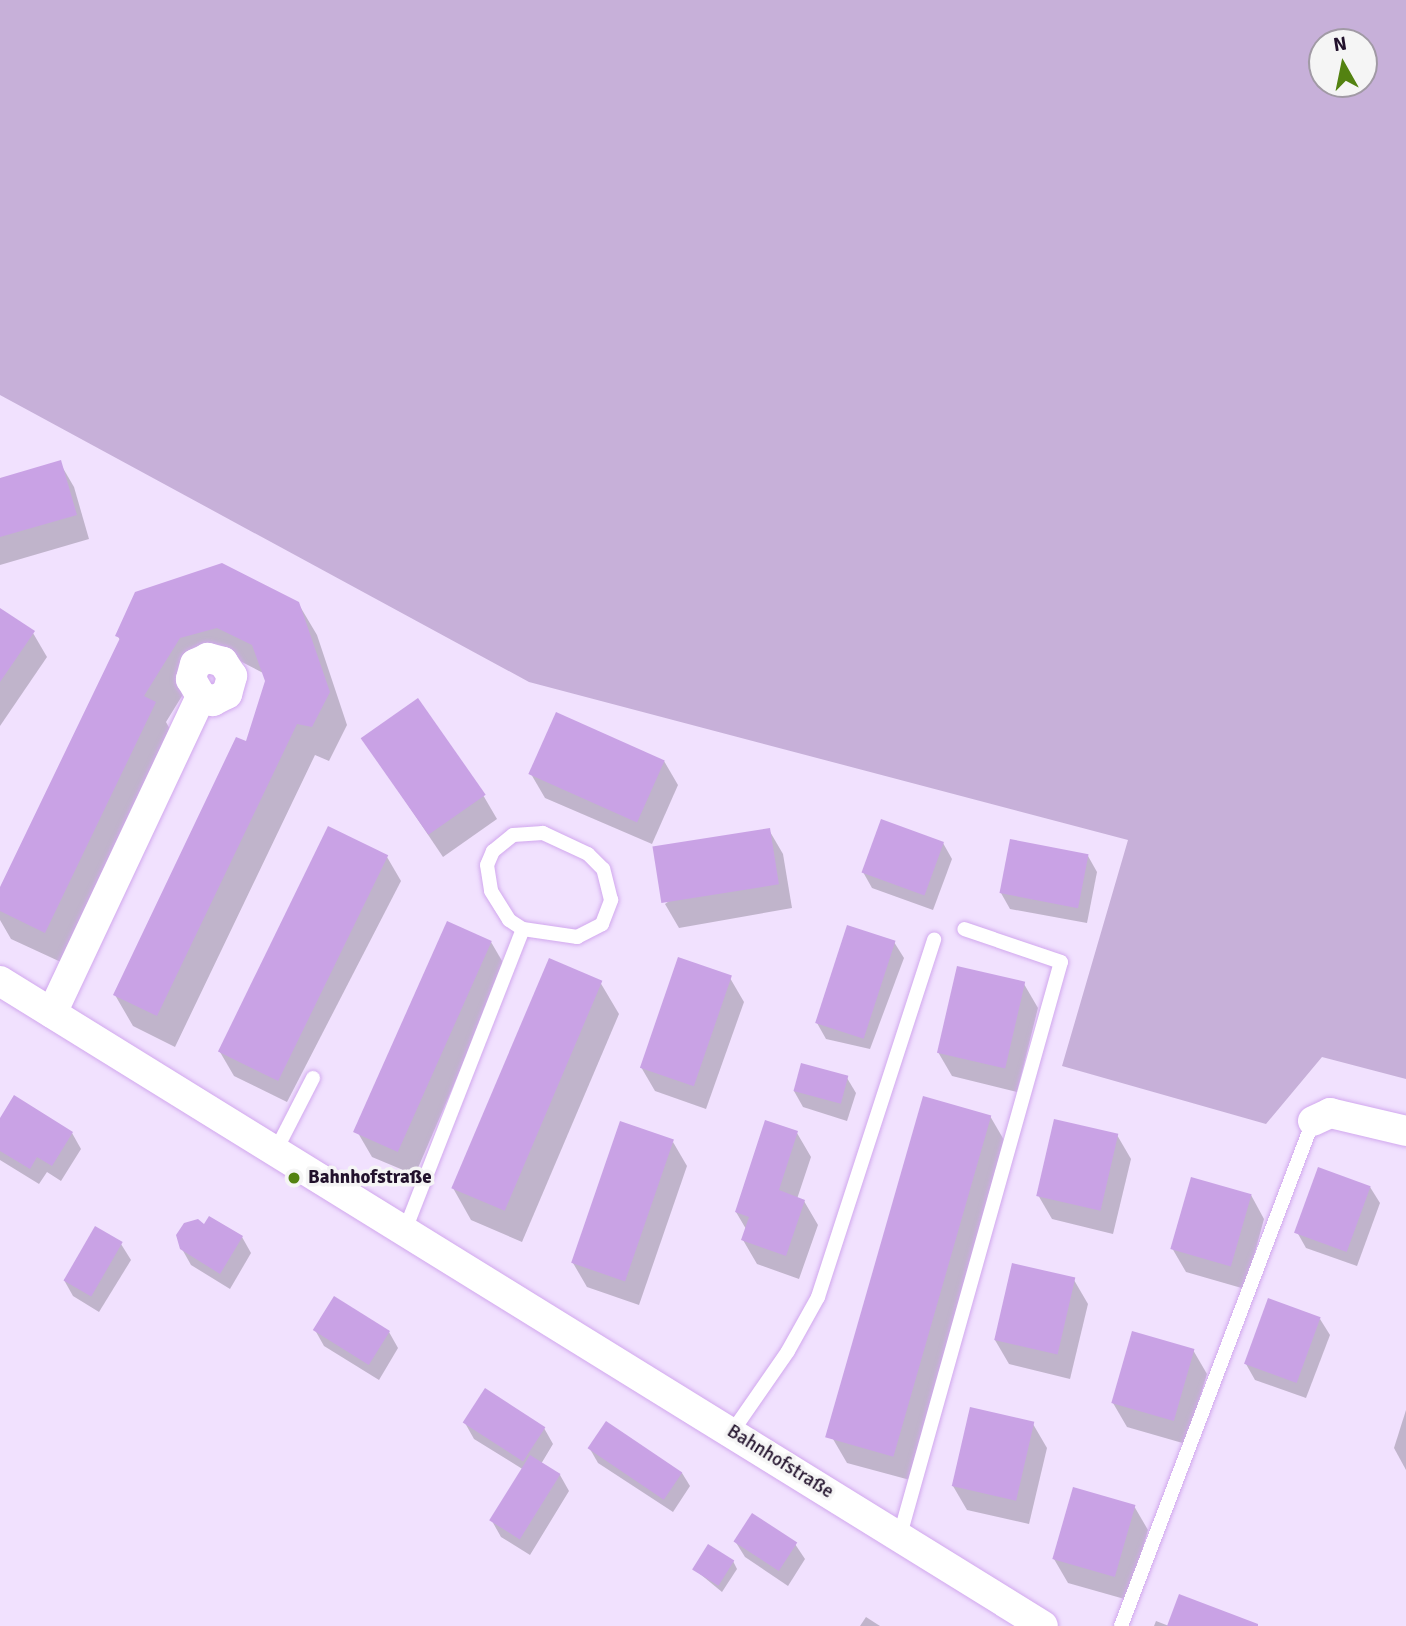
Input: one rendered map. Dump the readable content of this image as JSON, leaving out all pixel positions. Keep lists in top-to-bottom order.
{
  "streets": {
    "street": ["Bahnhofstraße"]
  },
  "places": ["Bahnhofstraße"],
  "north": "top"
}
